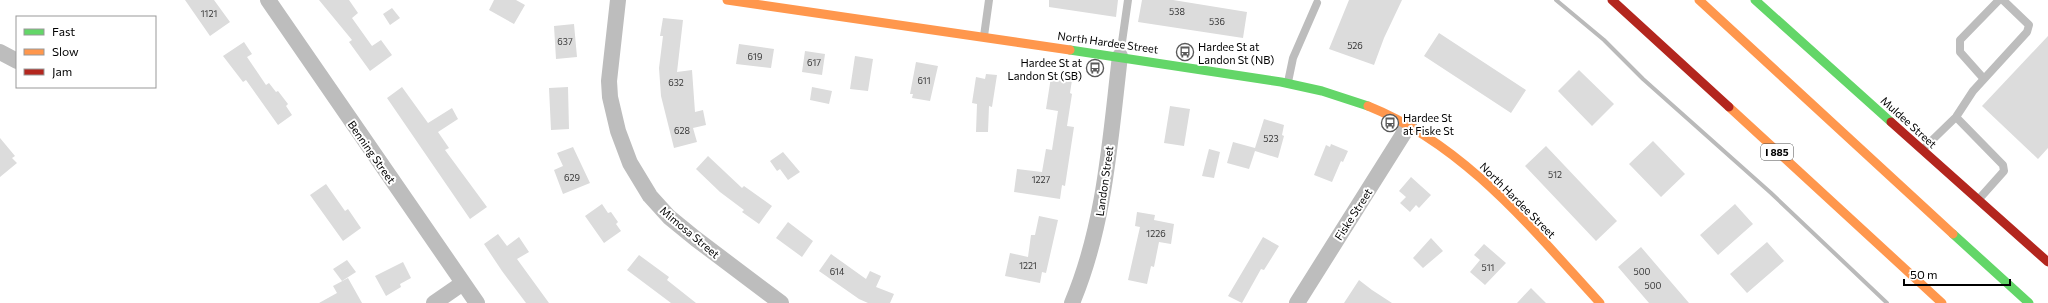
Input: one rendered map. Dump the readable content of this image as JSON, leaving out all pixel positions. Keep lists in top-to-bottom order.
{
  "streets": {
    "main road": ["North Hardee Street", "Muldee Street", "I 885"],
    "street": [
      "Benning Street",
      "Landon Street",
      "Fiske Street",
      "Mimosa Street"
    ]
  },
  "crossings": [
    ["North Hardee Street", "Landon Street"],
    ["North Hardee Street", "Fiske Street"]
  ],
  "places": {
    "bus stop": ["Hardee St at Landon St (NB)", "Hardee St at Landon St (SB)", "Hardee St at Fiske St"]
  },
  "house_numbers": [
    "538",
    "1121",
    "536",
    "637",
    "526",
    "619",
    "617",
    "611",
    "632",
    "628",
    "523",
    "512",
    "629",
    "1227",
    "1226",
    "1221",
    "511",
    "614",
    "500",
    "500"
  ],
  "legend": ["Fast", "Slow", "Jam"],
  "scale_bar": "50 m"
}
